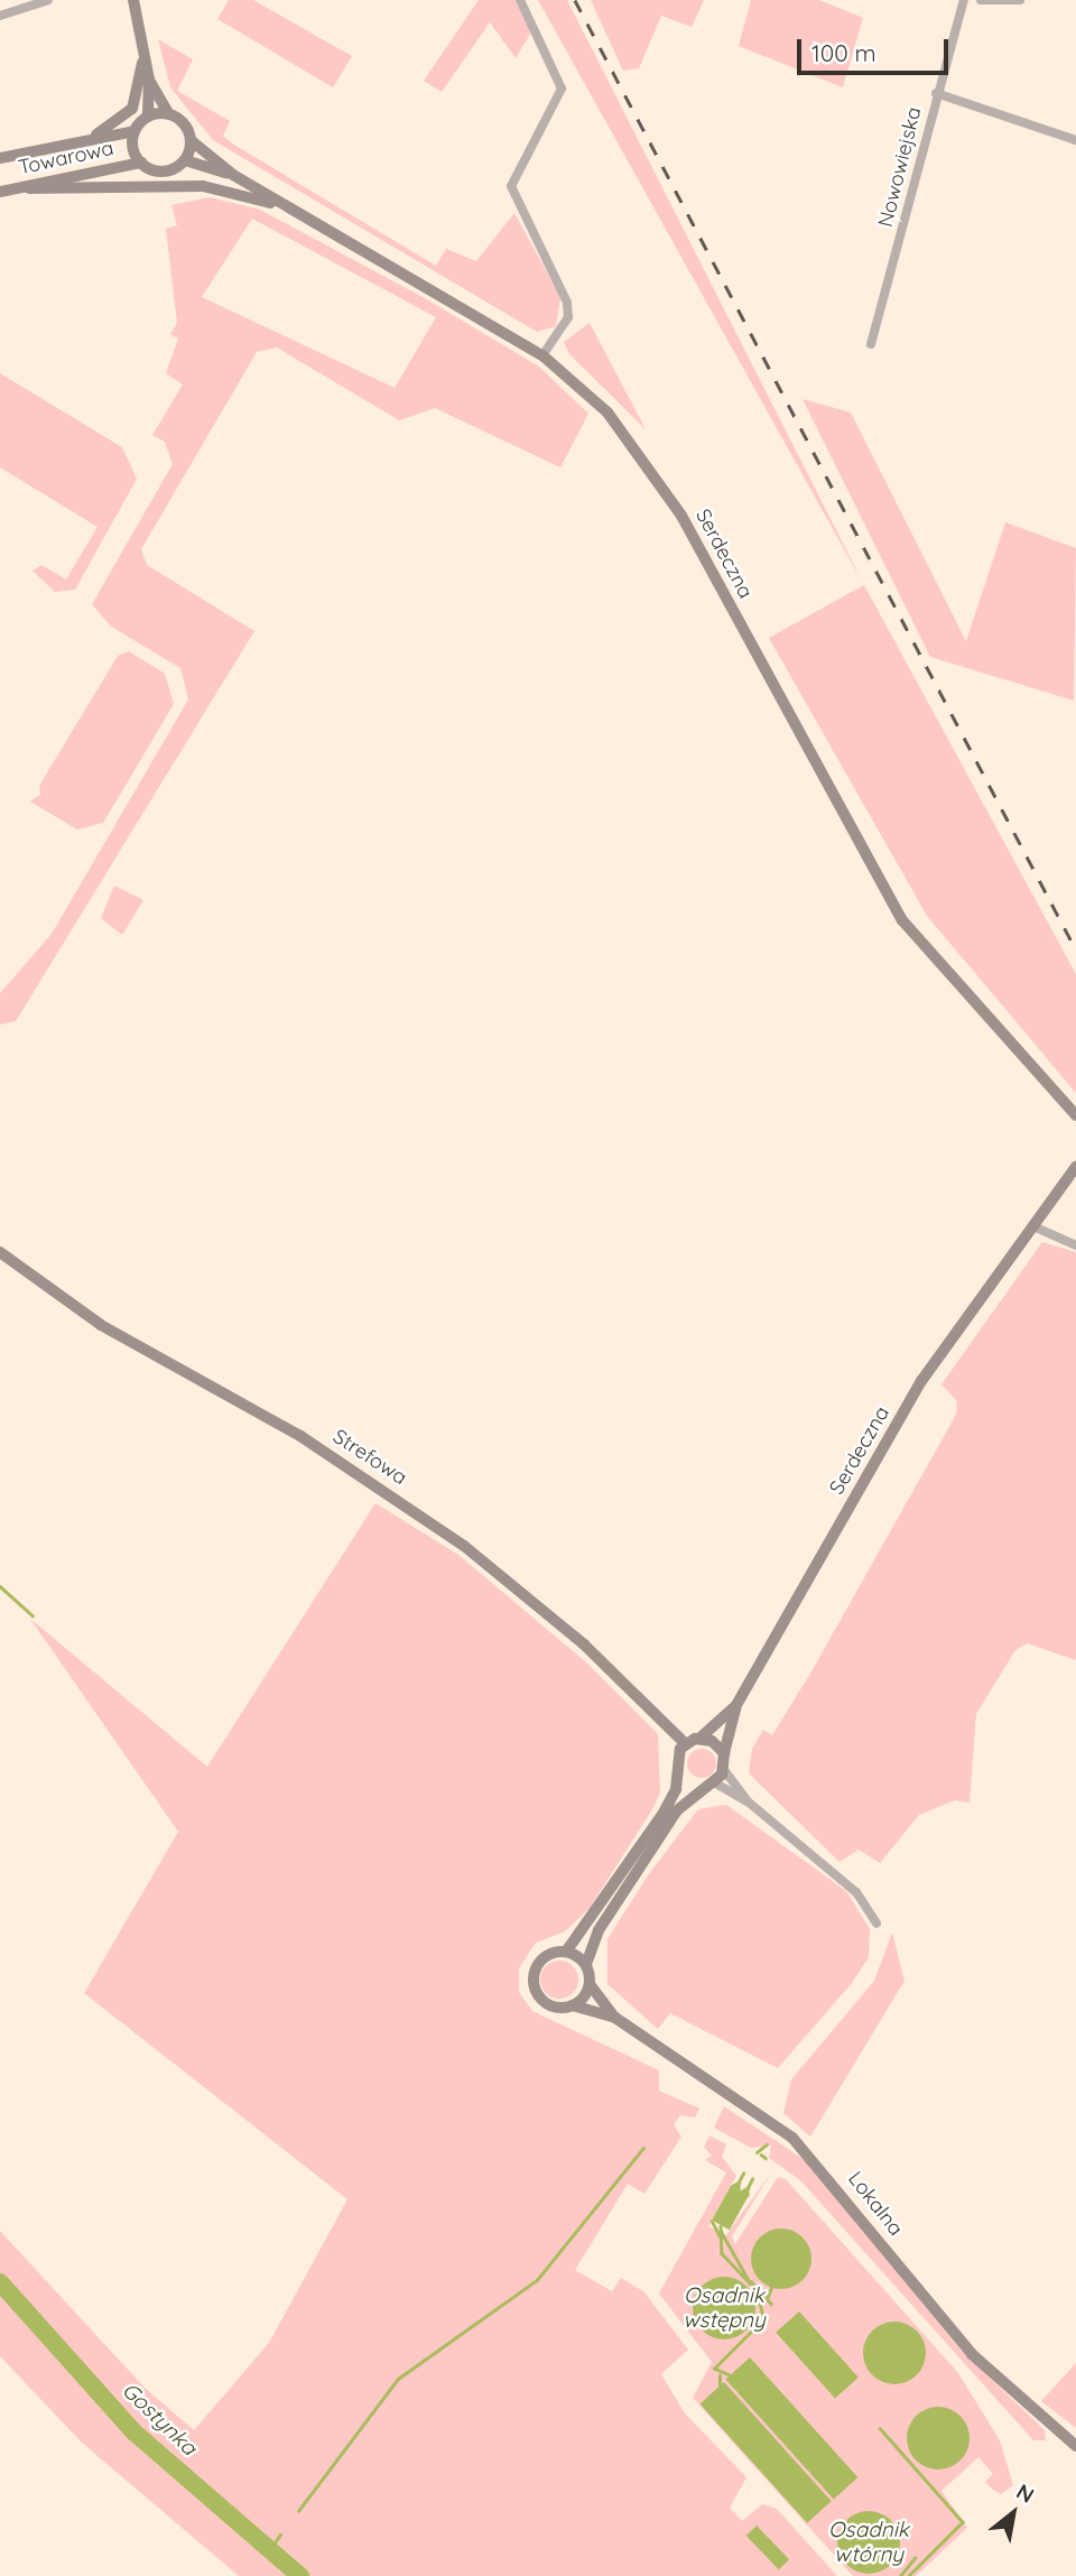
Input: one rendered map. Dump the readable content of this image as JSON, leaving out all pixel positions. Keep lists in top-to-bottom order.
{
  "streets": {
    "street": [
      "Towarowa",
      "Nowowiejska",
      "Serdeczna",
      "Strefowa",
      "Lokalna"
    ]
  },
  "crossings": [
    ["Serdeczna", "Strefowa"]
  ],
  "water": ["Osadnik wstępny", "Gostynka", "Osadnik wtórny"],
  "scale_bar": "100 m",
  "north": "top right"
}
